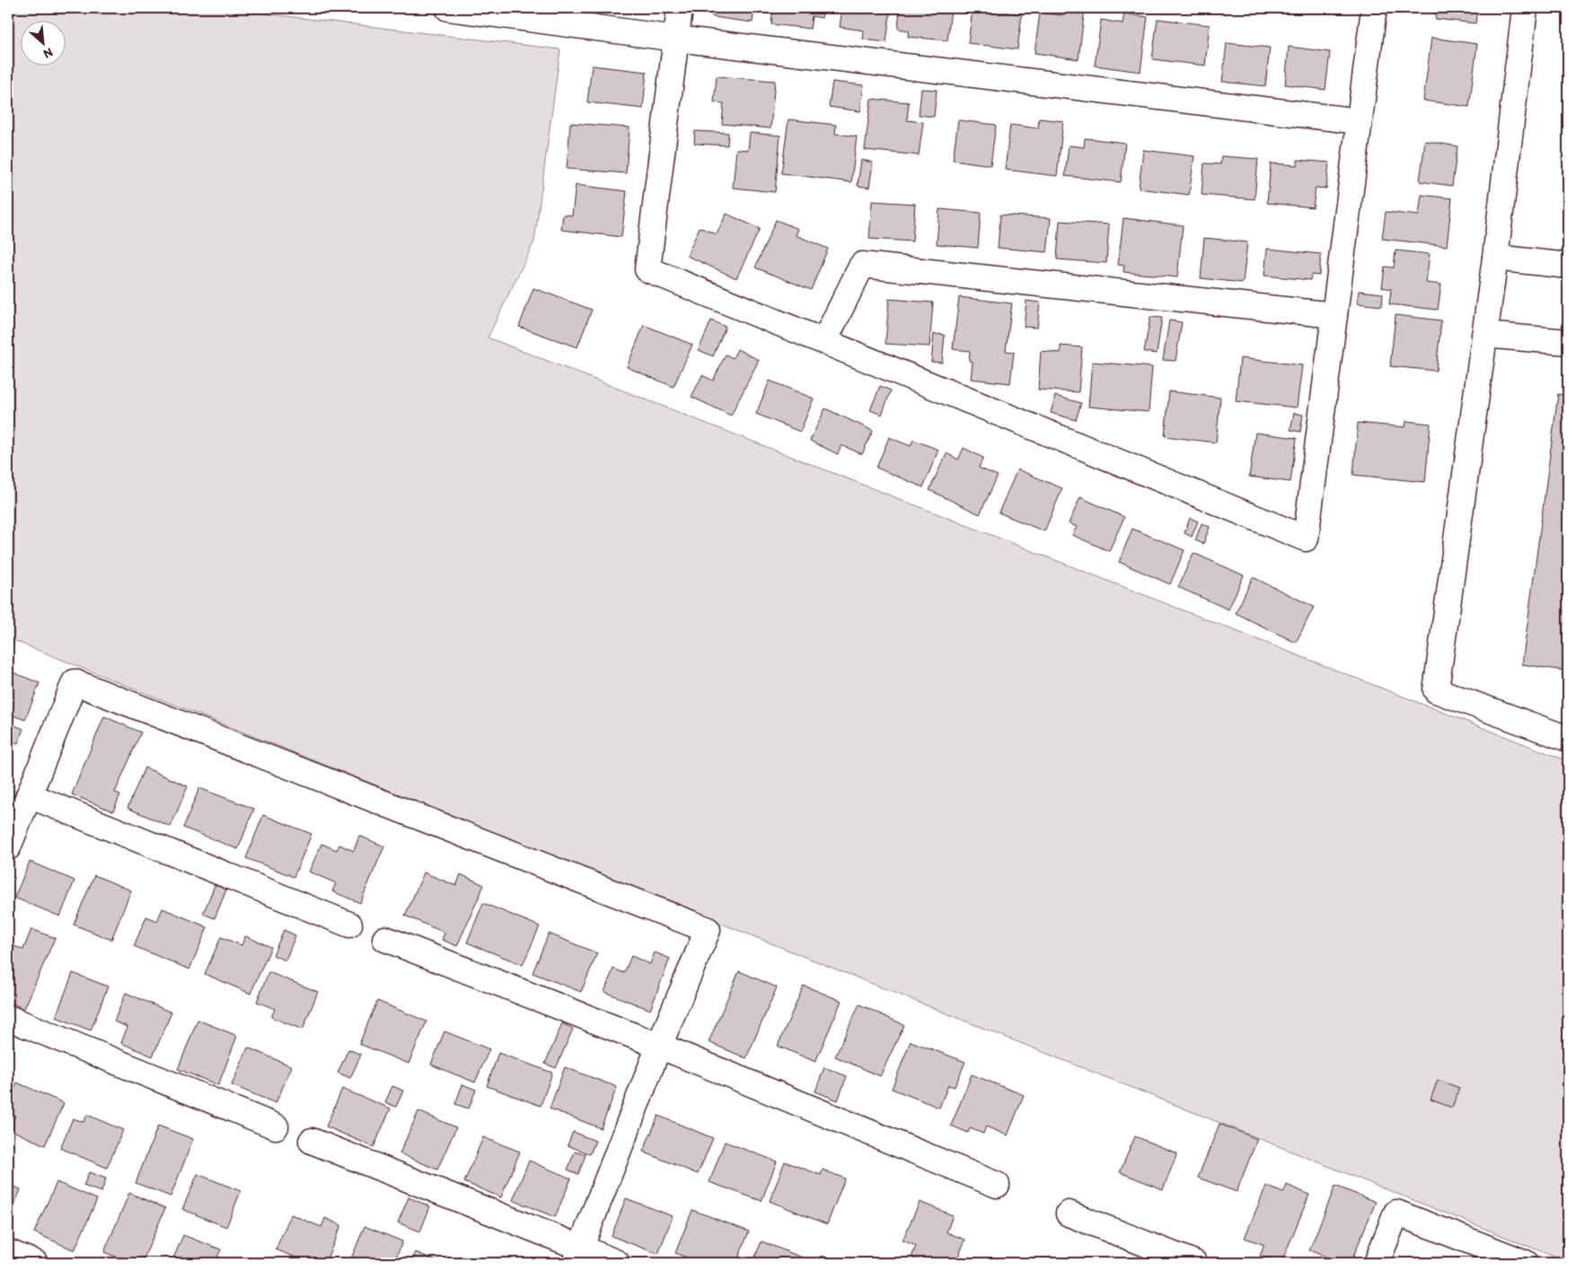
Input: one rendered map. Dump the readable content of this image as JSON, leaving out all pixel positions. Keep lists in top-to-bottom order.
{
  "north": "bottom right"
}
